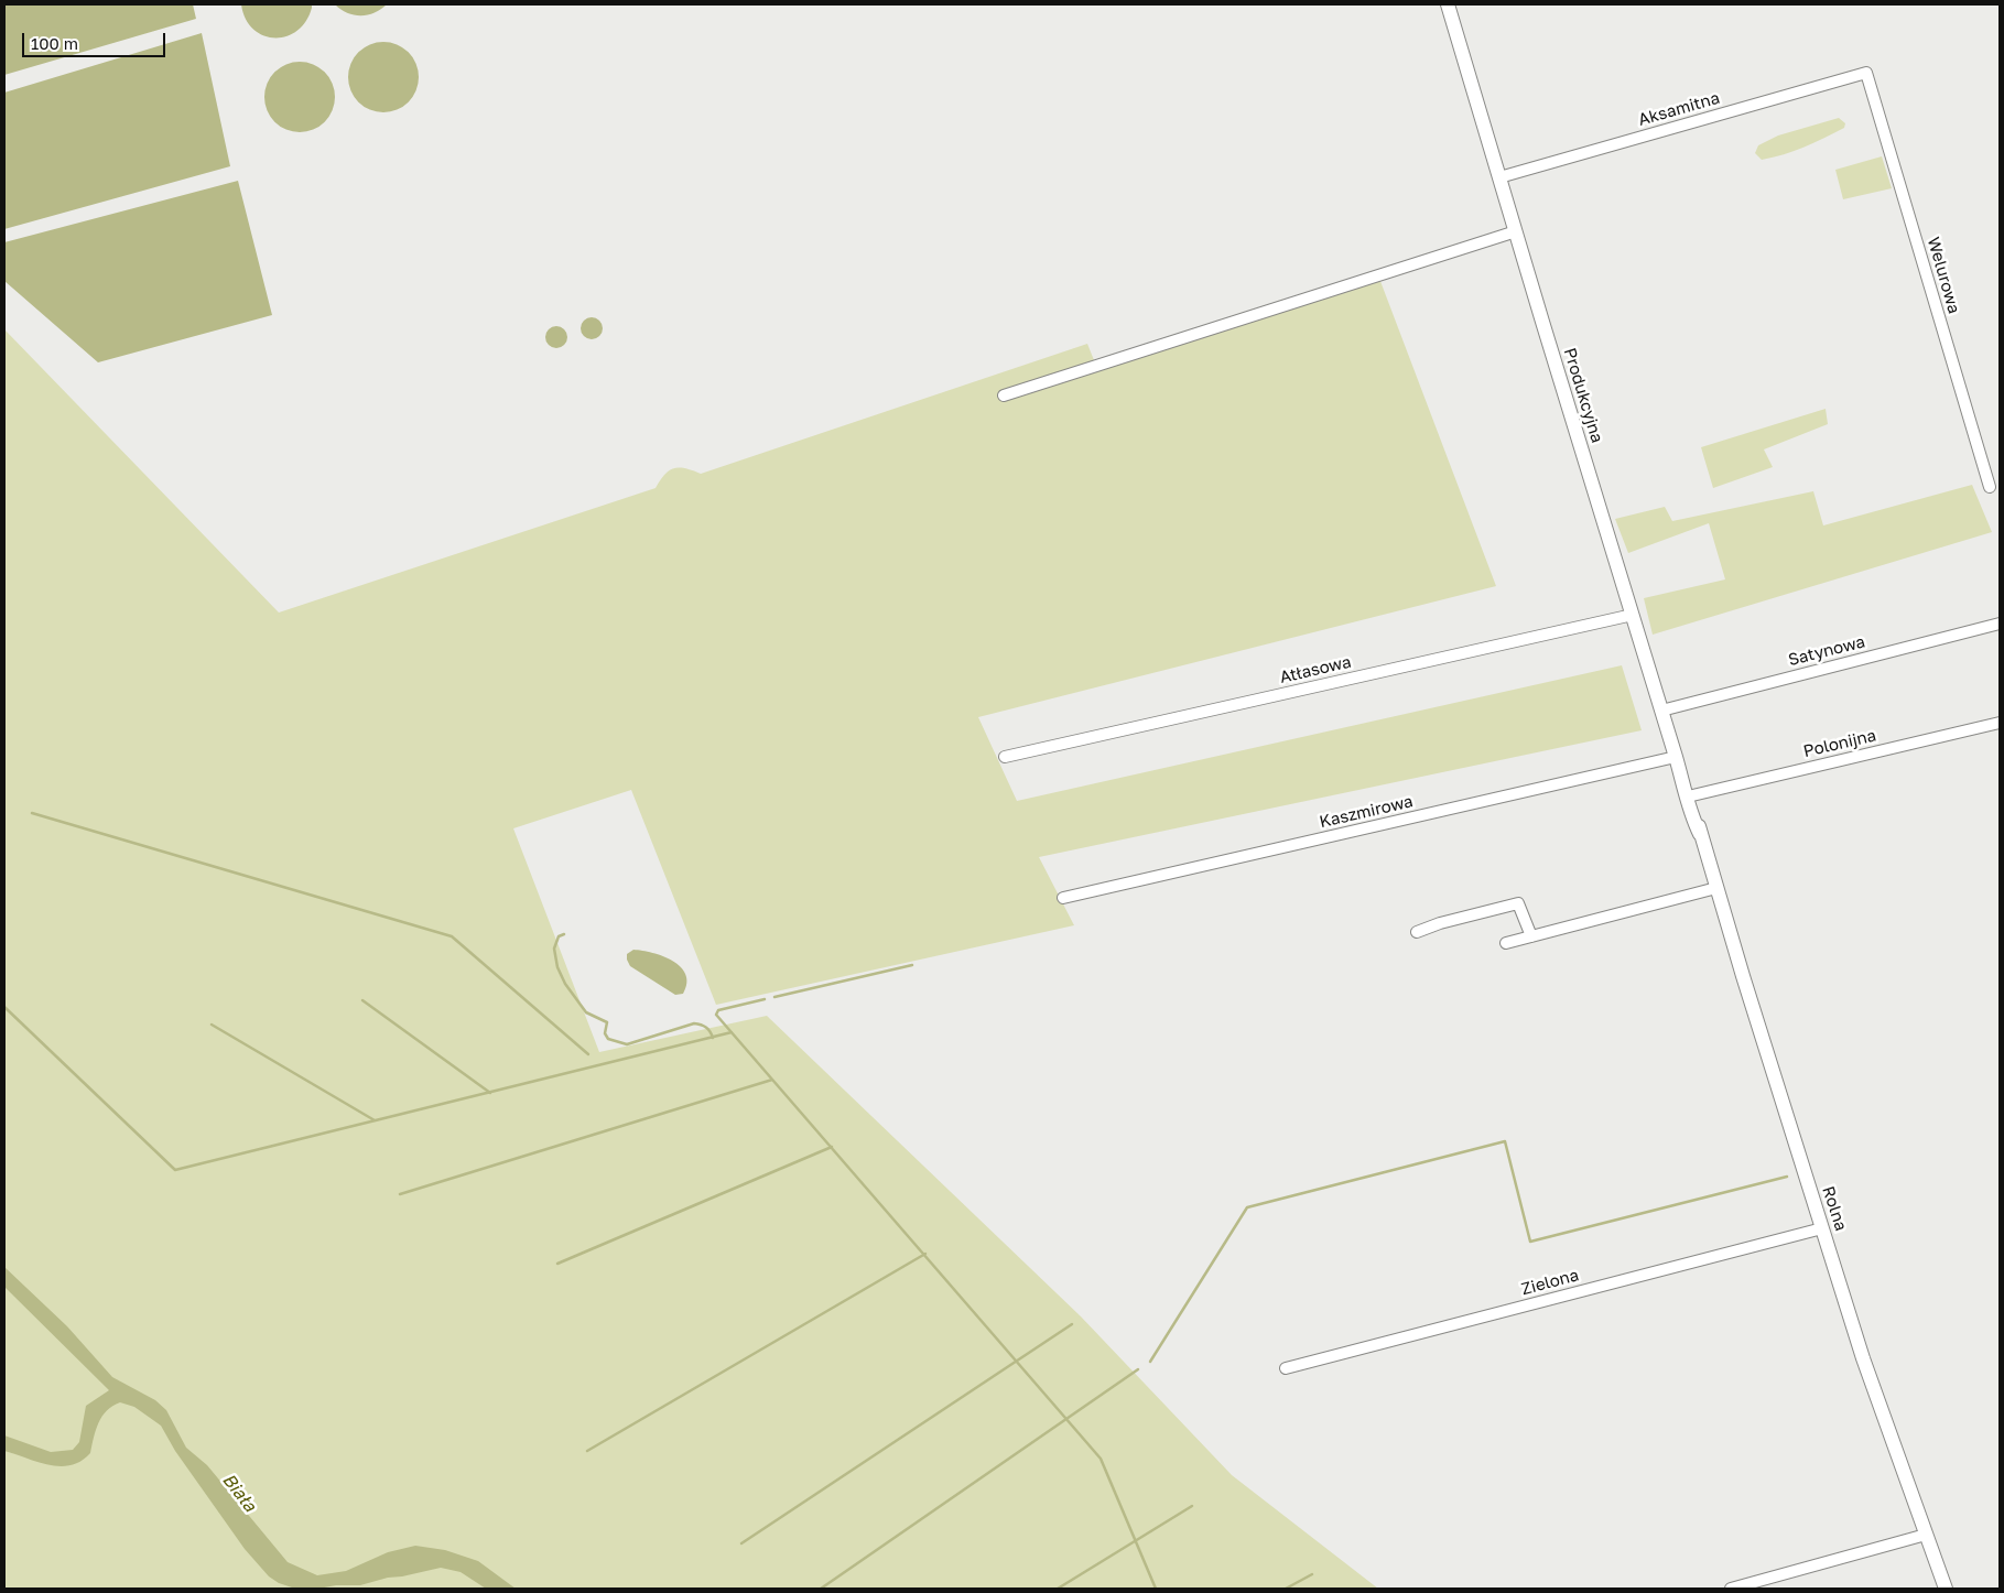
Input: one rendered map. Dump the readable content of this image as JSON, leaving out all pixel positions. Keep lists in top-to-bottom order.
{
  "streets": {
    "street": [
      "Aksamitna",
      "Welurowa",
      "Produkcyjna",
      "Satynowa",
      "Atłasowa",
      "Polonijna",
      "Kaszmirowa",
      "Rolna",
      "Zielona"
    ]
  },
  "crossings": [
    ["Aksamitna", "Welurowa"],
    ["Aksamitna", "Produkcyjna"],
    ["Produkcyjna", "Satynowa"],
    ["Produkcyjna", "Atłasowa"],
    ["Produkcyjna", "Polonijna"],
    ["Produkcyjna", "Kaszmirowa"],
    ["Produkcyjna", "Rolna"],
    ["Polonijna", "Rolna"],
    ["Rolna", "Zielona"]
  ],
  "water": ["Biała"],
  "scale_bar": "100 m"
}
